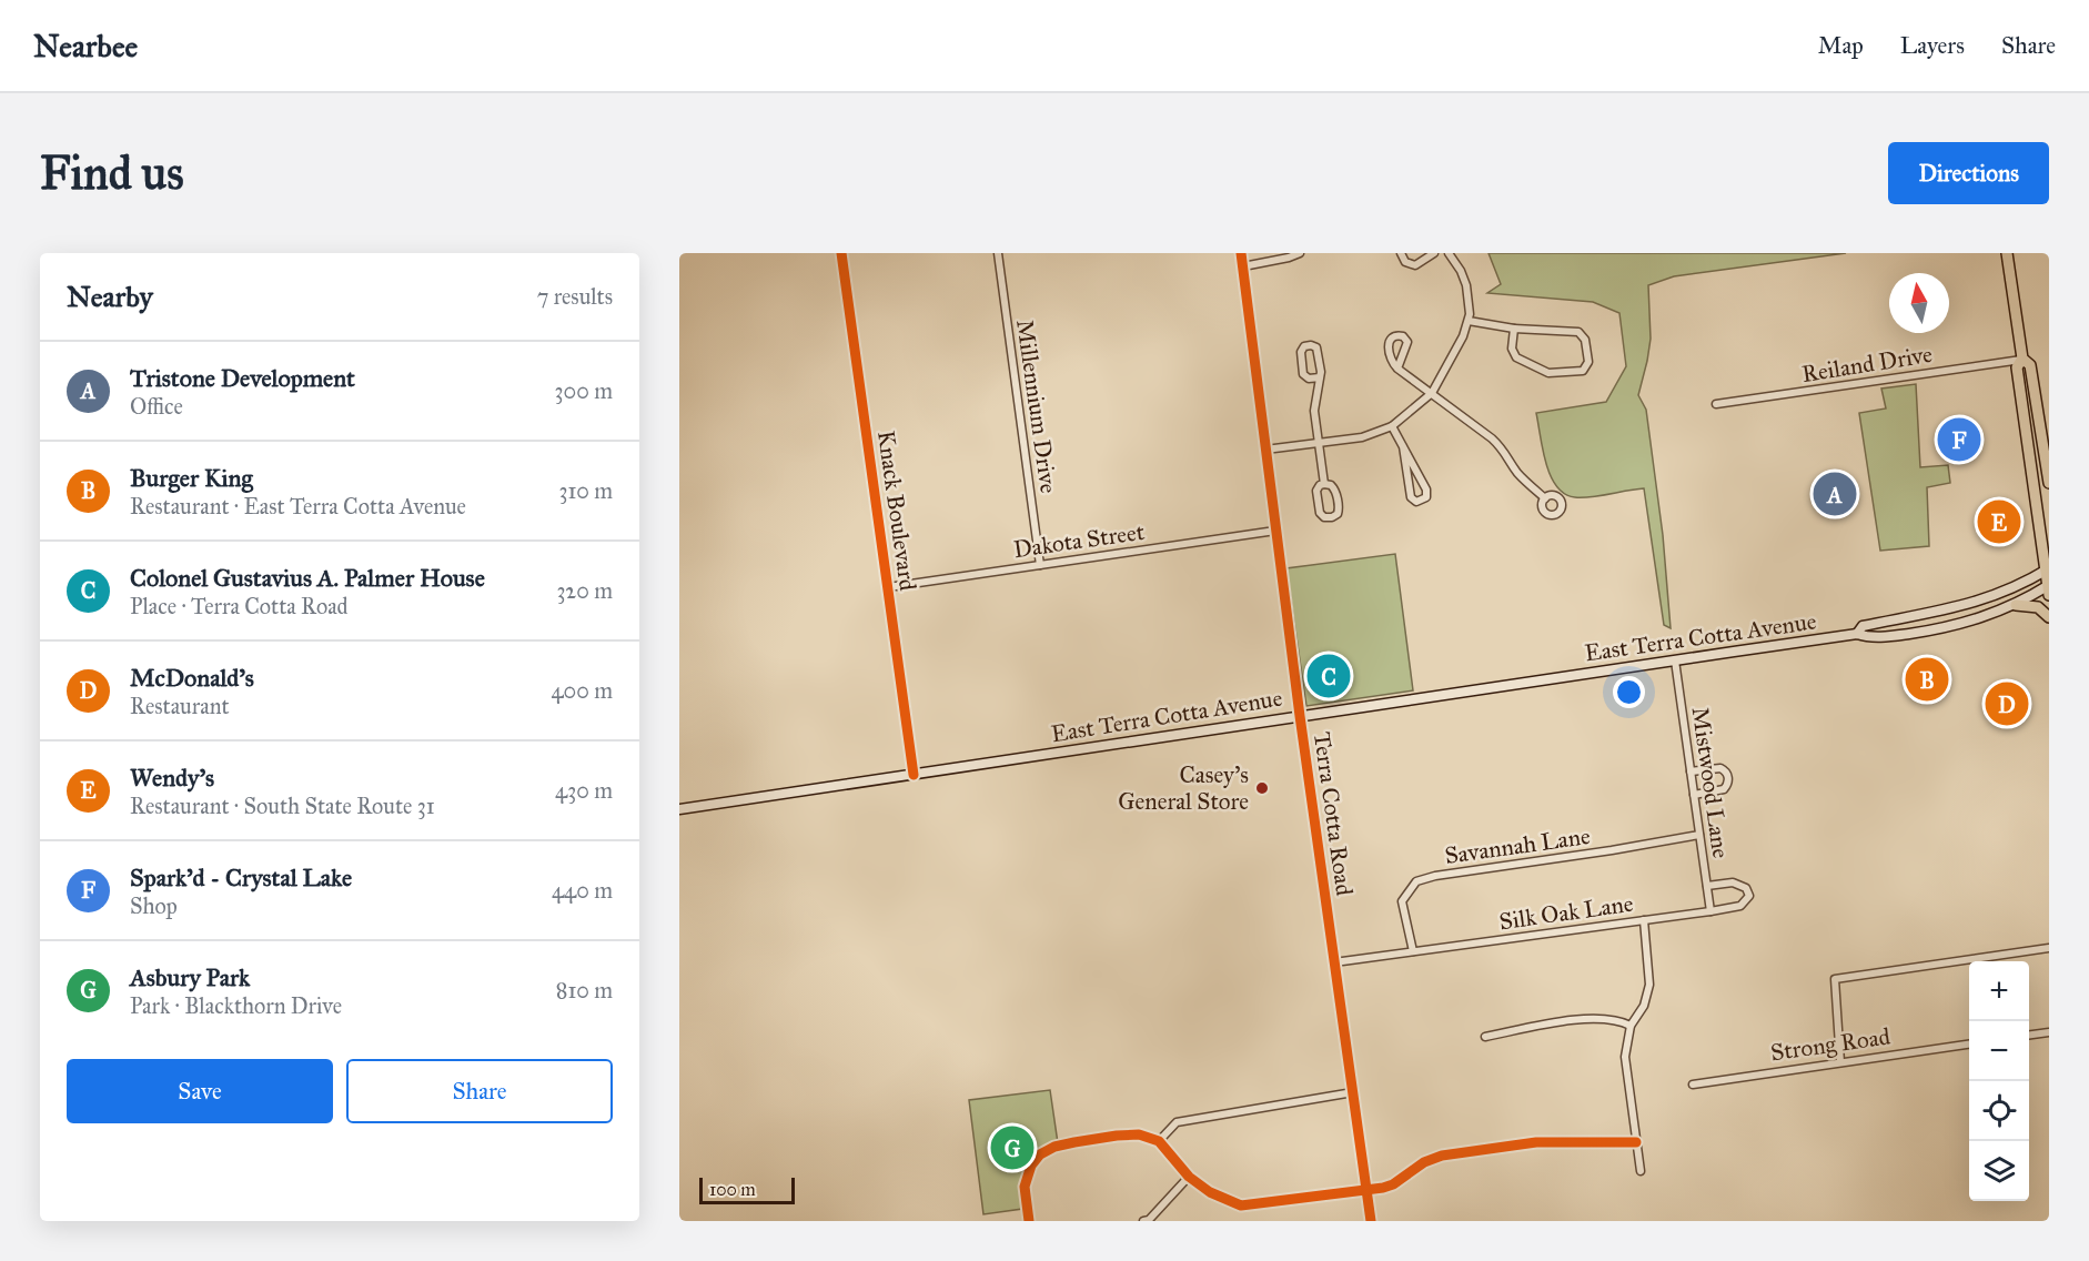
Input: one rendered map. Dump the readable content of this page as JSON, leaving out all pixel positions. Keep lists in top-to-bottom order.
{
  "streets": {
    "main road": ["East Terra Cotta Avenue"],
    "street": [
      "Reiland Drive",
      "Millennium Drive",
      "Knack Boulevard",
      "Dakota Street",
      "Mistwood Lane",
      "Terra Cotta Road",
      "Savannah Lane",
      "Silk Oak Lane",
      "Strong Road"
    ]
  },
  "crossings": [
    ["Millennium Drive", "Dakota Street"],
    ["Knack Boulevard", "Dakota Street"],
    ["Knack Boulevard", "East Terra Cotta Avenue"],
    ["Dakota Street", "Terra Cotta Road"],
    ["East Terra Cotta Avenue", "Mistwood Lane"],
    ["East Terra Cotta Avenue", "Terra Cotta Road"],
    ["Mistwood Lane", "Savannah Lane"],
    ["Mistwood Lane", "Silk Oak Lane"],
    ["Terra Cotta Road", "Silk Oak Lane"],
    ["Savannah Lane", "Silk Oak Lane"]
  ],
  "places": ["Casey's General Store"],
  "scale_bar": "100 m",
  "north": "top",
  "page": {
    "header": "Nearbee",
    "nav": ["Map", "Layers", "Share"],
    "buttons": [
      "Directions",
      ["Save", "Share"]
    ],
    "title": "Find us",
    "heading": ["Nearby", "7 results"],
    "list": [
      {
        "mark": "A",
        "name": "Tristone Development",
        "note": "Office",
        "value": "300 m"
      },
      {
        "mark": "B",
        "name": "Burger King",
        "note": "Restaurant · East Terra Cotta Avenue",
        "value": "310 m"
      },
      {
        "mark": "C",
        "name": "Colonel Gustavius A. Palmer House",
        "note": "Place · Terra Cotta Road",
        "value": "320 m"
      },
      {
        "mark": "D",
        "name": "McDonald's",
        "note": "Restaurant",
        "value": "400 m"
      },
      {
        "mark": "E",
        "name": "Wendy's",
        "note": "Restaurant · South State Route 31",
        "value": "430 m"
      },
      {
        "mark": "F",
        "name": "Spark'd - Crystal Lake",
        "note": "Shop",
        "value": "440 m"
      },
      {
        "mark": "G",
        "name": "Asbury Park",
        "note": "Park · Blackthorn Drive",
        "value": "810 m"
      }
    ],
    "pins": [
      "F",
      "A",
      "E",
      "C",
      "B",
      "D",
      "G"
    ],
    "map_buttons": ["+", "−"],
    "scale": "100 m"
  }
}
